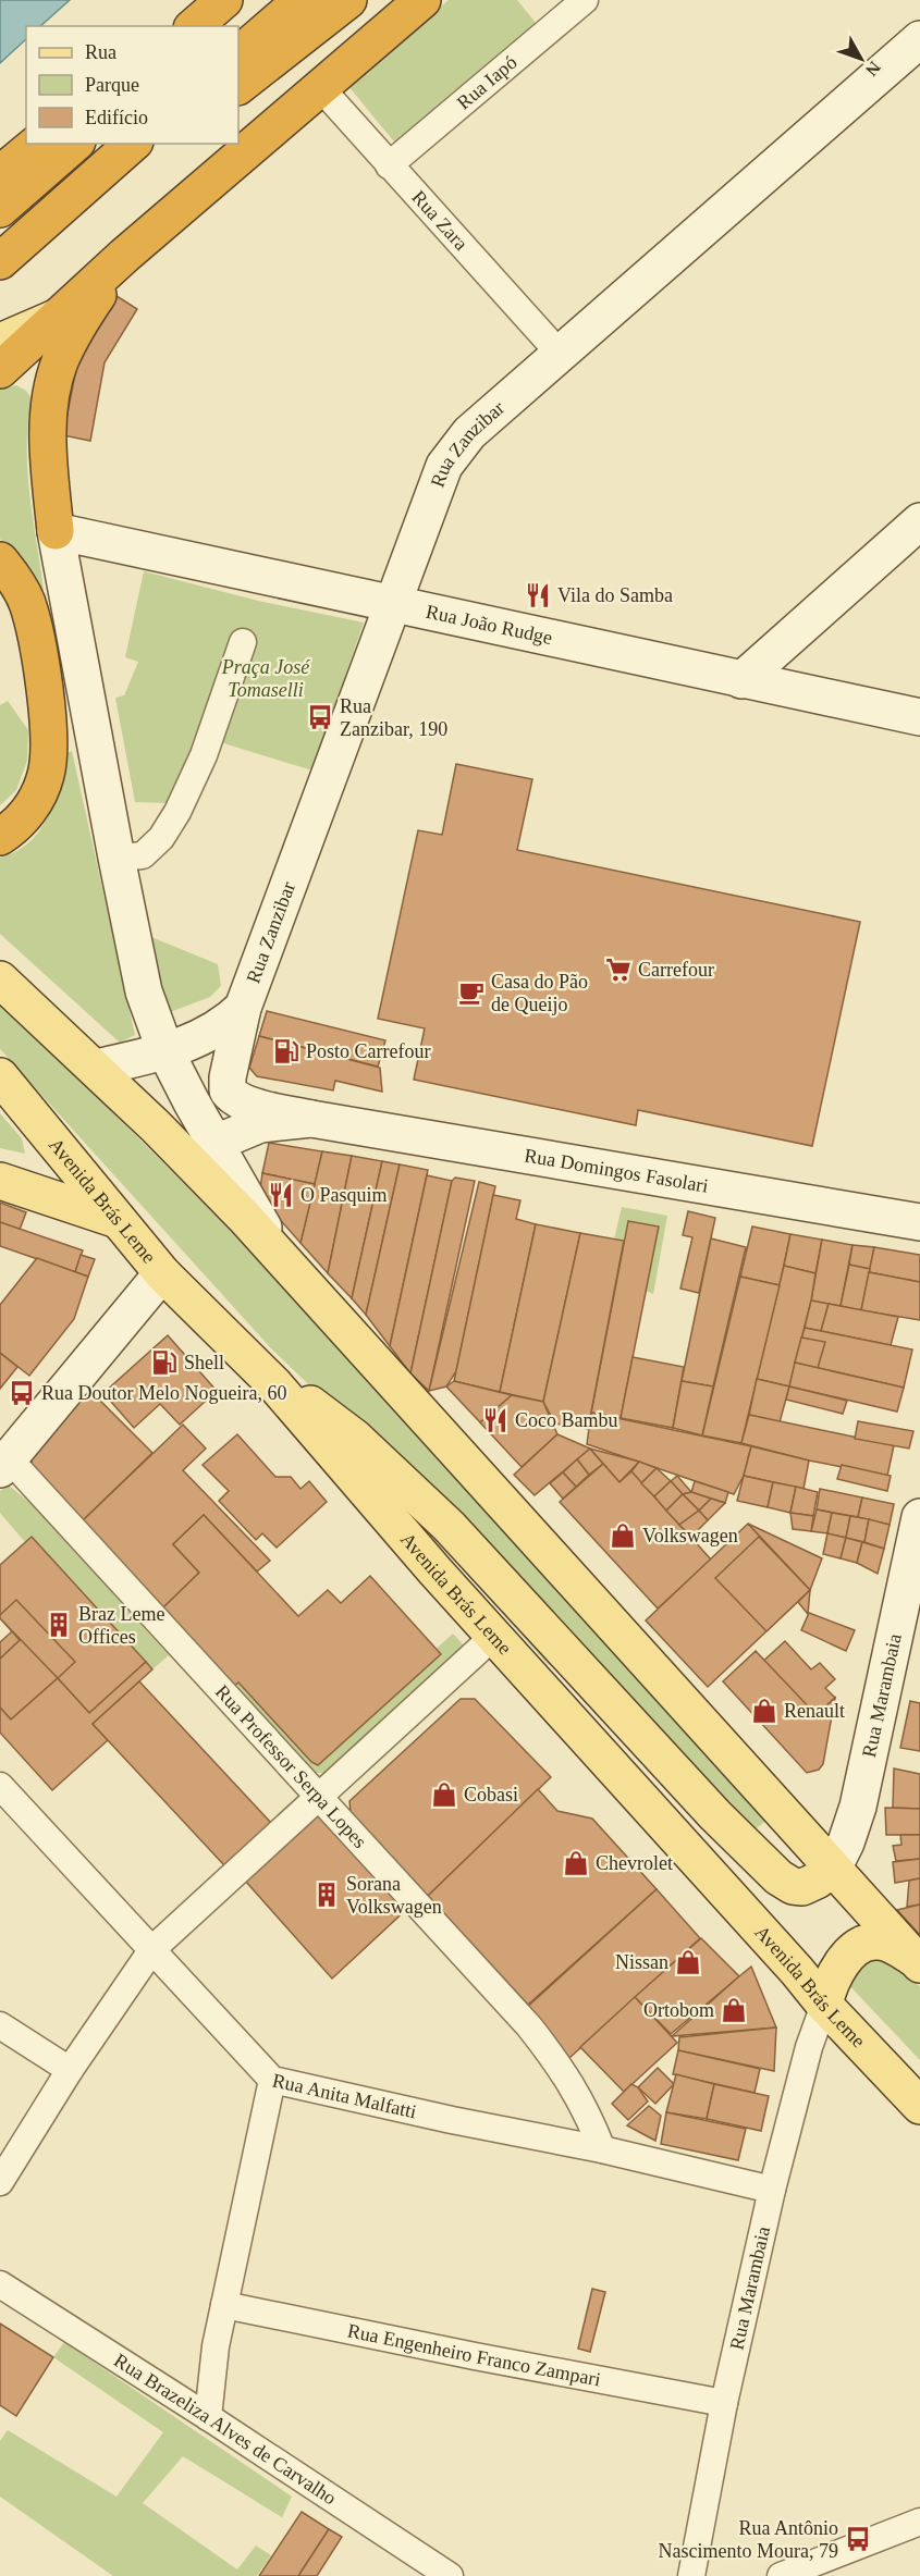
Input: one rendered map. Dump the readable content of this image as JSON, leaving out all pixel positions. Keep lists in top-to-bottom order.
{
  "streets": {
    "main road": ["Avenida Brás Leme"],
    "street": [
      "Rua Iapó",
      "Rua Zara",
      "Rua Zanzibar",
      "Rua João Rudge",
      "Rua Domingos Fasolari",
      "Rua Marambaia",
      "Rua Professor Serpa Lopes",
      "Rua Anita Malfatti",
      "Rua Engenheiro Franco Zampari",
      "Rua Brazeliza Alves de Carvalho"
    ]
  },
  "crossings": [
    ["Rua Iapó", "Rua Zara"],
    ["Rua Zara", "Rua Zanzibar"],
    ["Rua Zanzibar", "Rua João Rudge"],
    ["Rua Zanzibar", "Rua Domingos Fasolari"],
    ["Avenida Brás Leme", "Rua Marambaia"],
    ["Rua Marambaia", "Rua Anita Malfatti"],
    ["Rua Marambaia", "Rua Engenheiro Franco Zampari"],
    ["Rua Professor Serpa Lopes", "Rua Anita Malfatti"]
  ],
  "parks": ["Praça José Tomaselli"],
  "places": {
    "restaurant": ["Vila do Samba", "O Pasquim", "Coco Bambu"],
    "bus stop": ["Rua Zanzibar, 190", "Rua Doutor Melo Nogueira, 60", "Rua Antônio Nascimento Moura, 79"],
    "supermarket": ["Carrefour"],
    "cafe": ["Casa do Pão de Queijo"],
    "fuel station": ["Posto Carrefour", "Shell"],
    "shop": [
      "Volkswagen",
      "Renault",
      "Cobasi",
      "Chevrolet",
      "Nissan",
      "Ortobom"
    ],
    "building": ["Braz Leme Offices", "Sorana Volkswagen"]
  },
  "legend": ["Rua", "Parque", "Edifício"],
  "north": "bottom right"
}
